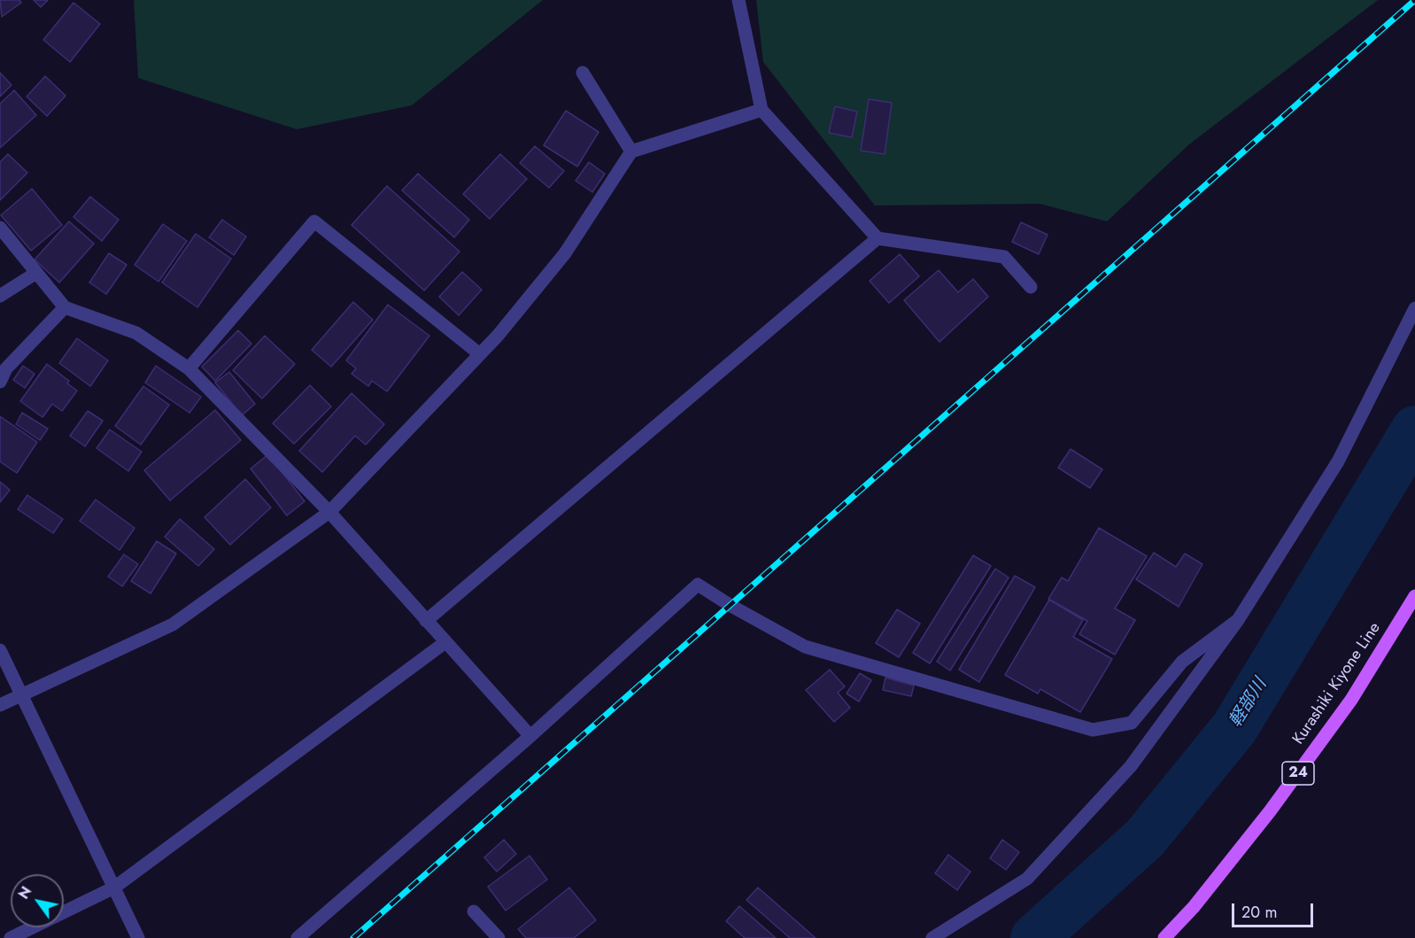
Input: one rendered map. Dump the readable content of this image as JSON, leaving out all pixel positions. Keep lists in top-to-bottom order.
{
  "streets": {
    "main road": ["Kurashiki Kiyone Line", "24"]
  },
  "water": ["軽部川"],
  "scale_bar": "20 m",
  "north": "top left"
}
